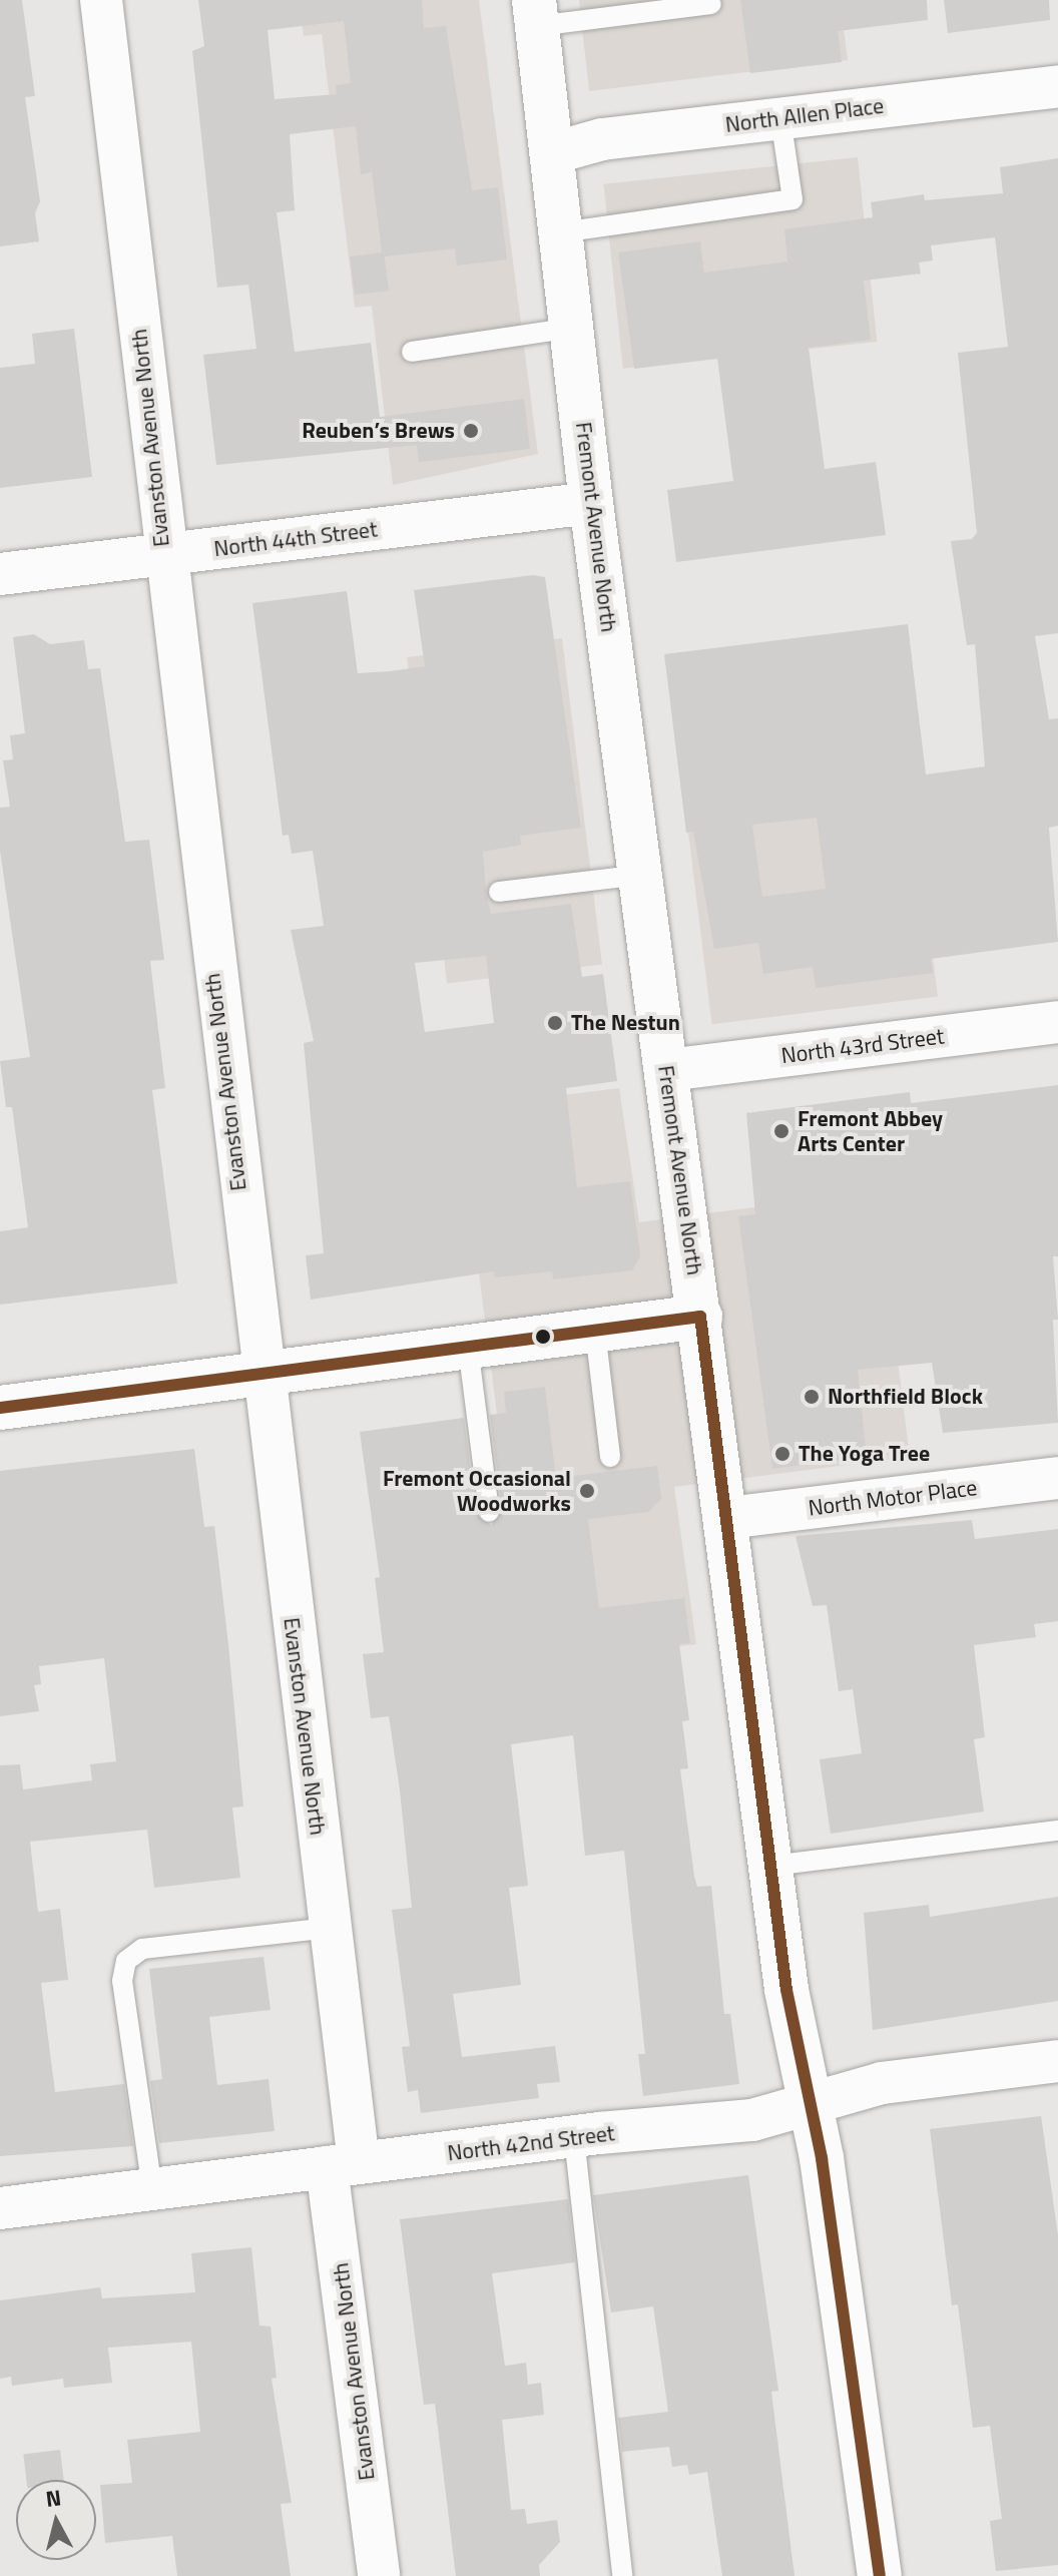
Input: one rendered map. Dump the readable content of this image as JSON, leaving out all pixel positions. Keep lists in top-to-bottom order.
{
  "streets": {
    "main road": ["Fremont Avenue North"],
    "street": [
      "North Allen Place",
      "Evanston Avenue North",
      "North 44th Street",
      "North 43rd Street",
      "North Motor Place",
      "North 42nd Street"
    ]
  },
  "crossings": [
    ["North Allen Place", "Fremont Avenue North"],
    ["Evanston Avenue North", "North 44th Street"],
    ["Evanston Avenue North", "North 42nd Street"],
    ["Fremont Avenue North", "North 44th Street"],
    ["Fremont Avenue North", "North 43rd Street"],
    ["Fremont Avenue North", "North Motor Place"],
    ["Fremont Avenue North", "North 42nd Street"]
  ],
  "places": [
    "Reuben’s Brews",
    "The Nestun",
    "Fremont Abbey Arts Center",
    "Northfield Block",
    "The Yoga Tree",
    "Fremont Occasional Woodworks"
  ],
  "north": "top"
}
